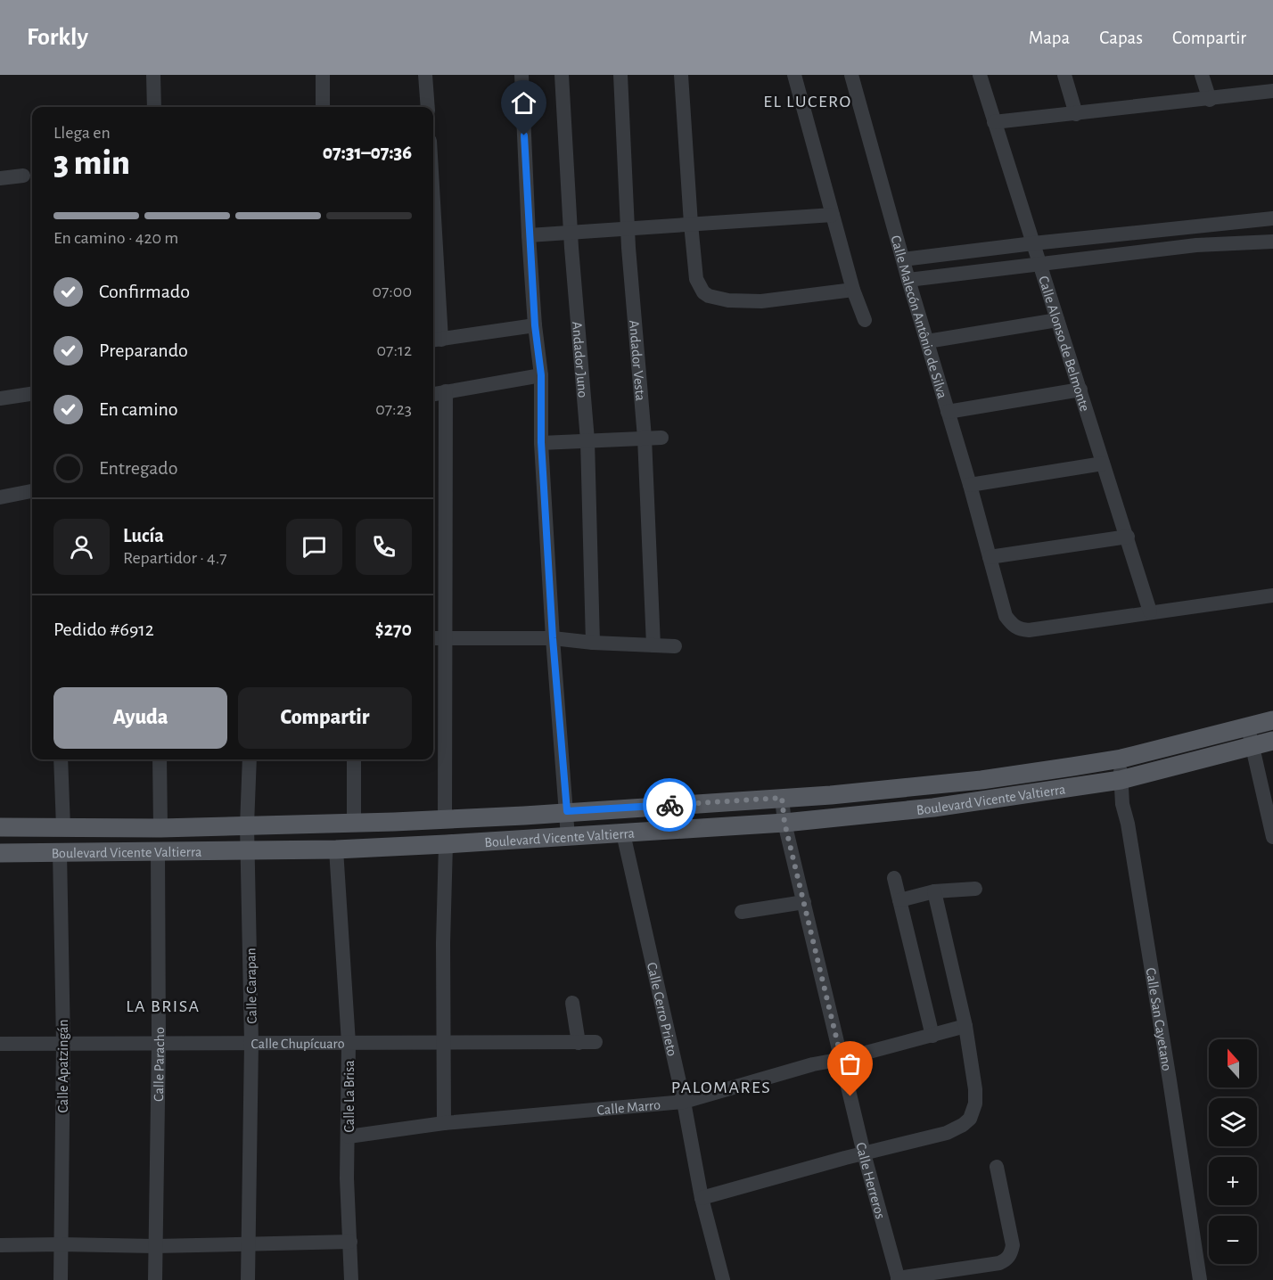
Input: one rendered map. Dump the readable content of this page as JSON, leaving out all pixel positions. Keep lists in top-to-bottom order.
{
  "streets": {
    "main road": ["Boulevard Vicente Valtierra"],
    "street": [
      "Calle Malecón Antônio de Silva",
      "Calle Alonso de Belmonte",
      "Andador Juno",
      "Andador Vesta",
      "Calle Carapan",
      "Calle Cerro Prieto",
      "Calle San Cayetano",
      "Calle Chupícuaro",
      "Calle Paracho",
      "Calle Apatzingán",
      "Calle La Brisa",
      "Calle Marro",
      "Calle Herreros"
    ]
  },
  "crossings": [
    ["Calle Malecón Antônio de Silva", "Calle Alonso de Belmonte"],
    ["Boulevard Vicente Valtierra", "Calle Carapan"],
    ["Boulevard Vicente Valtierra", "Calle Cerro Prieto"],
    ["Boulevard Vicente Valtierra", "Calle San Cayetano"],
    ["Boulevard Vicente Valtierra", "Calle Paracho"],
    ["Boulevard Vicente Valtierra", "Calle Apatzingán"],
    ["Boulevard Vicente Valtierra", "Calle La Brisa"],
    ["Boulevard Vicente Valtierra", "Calle Herreros"],
    ["Calle Carapan", "Calle Chupícuaro"],
    ["Calle Cerro Prieto", "Calle Marro"],
    ["Calle Chupícuaro", "Calle Paracho"],
    ["Calle Chupícuaro", "Calle Apatzingán"],
    ["Calle Chupícuaro", "Calle La Brisa"],
    ["Calle La Brisa", "Calle Marro"],
    ["Calle Marro", "Calle Herreros"]
  ],
  "districts": ["EL LUCERO", "LA BRISA", "PALOMARES"],
  "north": "top",
  "page": {
    "header": "Forkly",
    "nav": ["Mapa", "Capas", "Compartir"],
    "heading": ["3 min", "Llega en", "07:31–07:36"],
    "panel": [
      "Lucía",
      "Repartidor · 4.7",
      "Pedido #6912",
      "$270"
    ],
    "bar": "En camino · 420 m",
    "list": [
      ["Confirmado", "07:00"],
      ["Preparando", "07:12"],
      ["En camino", "07:23"],
      "Entregado"
    ],
    "buttons": ["Ayuda", "Compartir"],
    "map_buttons": ["+", "−"]
  }
}
